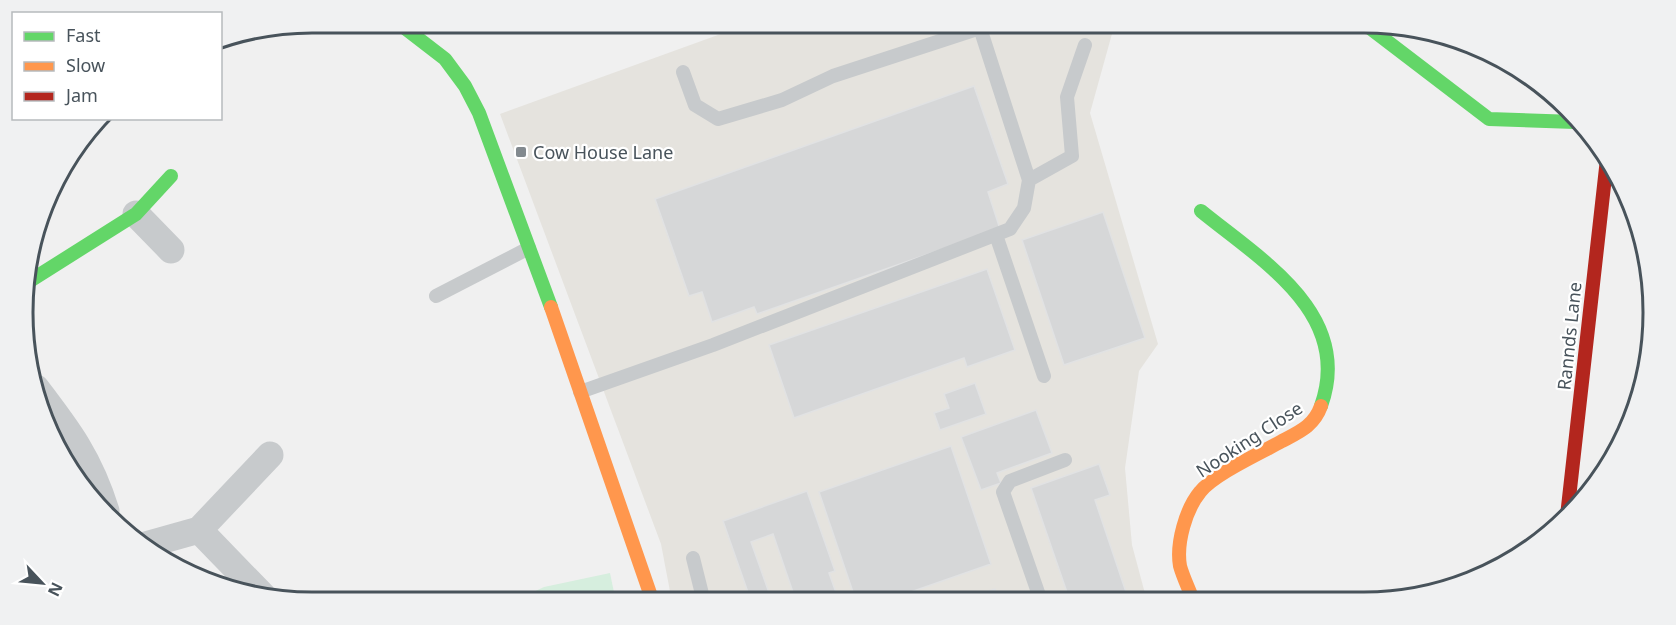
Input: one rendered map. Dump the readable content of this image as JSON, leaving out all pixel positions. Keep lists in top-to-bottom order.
{
  "streets": {
    "street": ["Rannds Lane", "Nooking Close"]
  },
  "places": {
    "transit": ["Cow House Lane"]
  },
  "legend": ["Fast", "Slow", "Jam"],
  "north": "bottom right"
}
